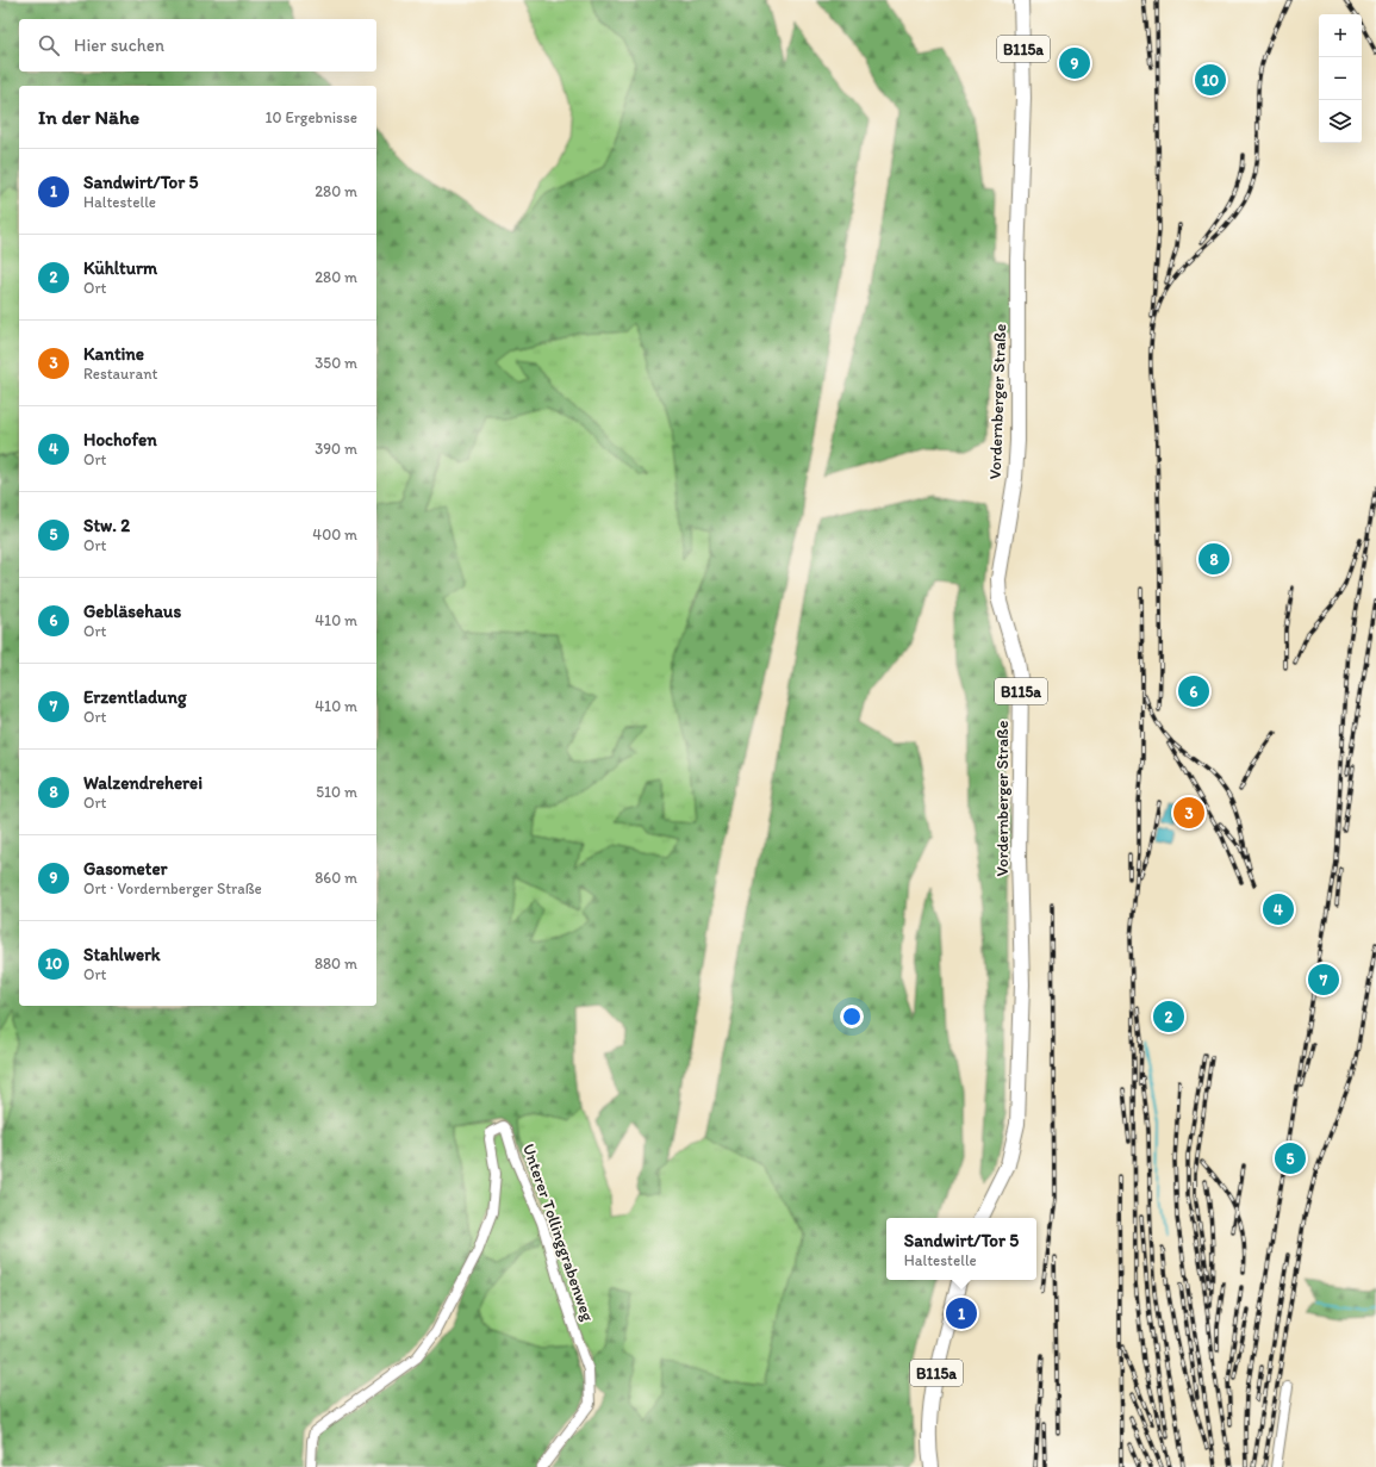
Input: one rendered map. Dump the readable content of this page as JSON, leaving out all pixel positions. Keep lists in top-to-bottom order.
{
  "streets": {
    "main road": ["B115a", "Vordernberger Straße"],
    "street": ["Unterer Tollinggrabenweg"]
  },
  "page": {
    "map_buttons": ["+", "−"],
    "search": "Hier suchen",
    "pins": [
      "9",
      "10",
      "8",
      "6",
      "3",
      "4",
      "7",
      "2",
      "5",
      "1"
    ],
    "heading": ["In der Nähe", "10 Ergebnisse"],
    "list": [
      {
        "mark": "1",
        "name": "Sandwirt/Tor 5",
        "note": "Haltestelle",
        "value": "280 m"
      },
      {
        "mark": "2",
        "name": "Kühlturm",
        "note": "Ort",
        "value": "280 m"
      },
      {
        "mark": "3",
        "name": "Kantine",
        "note": "Restaurant",
        "value": "350 m"
      },
      {
        "mark": "4",
        "name": "Hochofen",
        "note": "Ort",
        "value": "390 m"
      },
      {
        "mark": "5",
        "name": "Stw. 2",
        "note": "Ort",
        "value": "400 m"
      },
      {
        "mark": "6",
        "name": "Gebläsehaus",
        "note": "Ort",
        "value": "410 m"
      },
      {
        "mark": "7",
        "name": "Erzentladung",
        "note": "Ort",
        "value": "410 m"
      },
      {
        "mark": "8",
        "name": "Walzendreherei",
        "note": "Ort",
        "value": "510 m"
      },
      {
        "mark": "9",
        "name": "Gasometer",
        "note": "Ort · Vordernberger Straße",
        "value": "860 m"
      },
      {
        "mark": "10",
        "name": "Stahlwerk",
        "note": "Ort",
        "value": "880 m"
      }
    ],
    "popup": ["Sandwirt/Tor 5", "Haltestelle"]
  }
}
